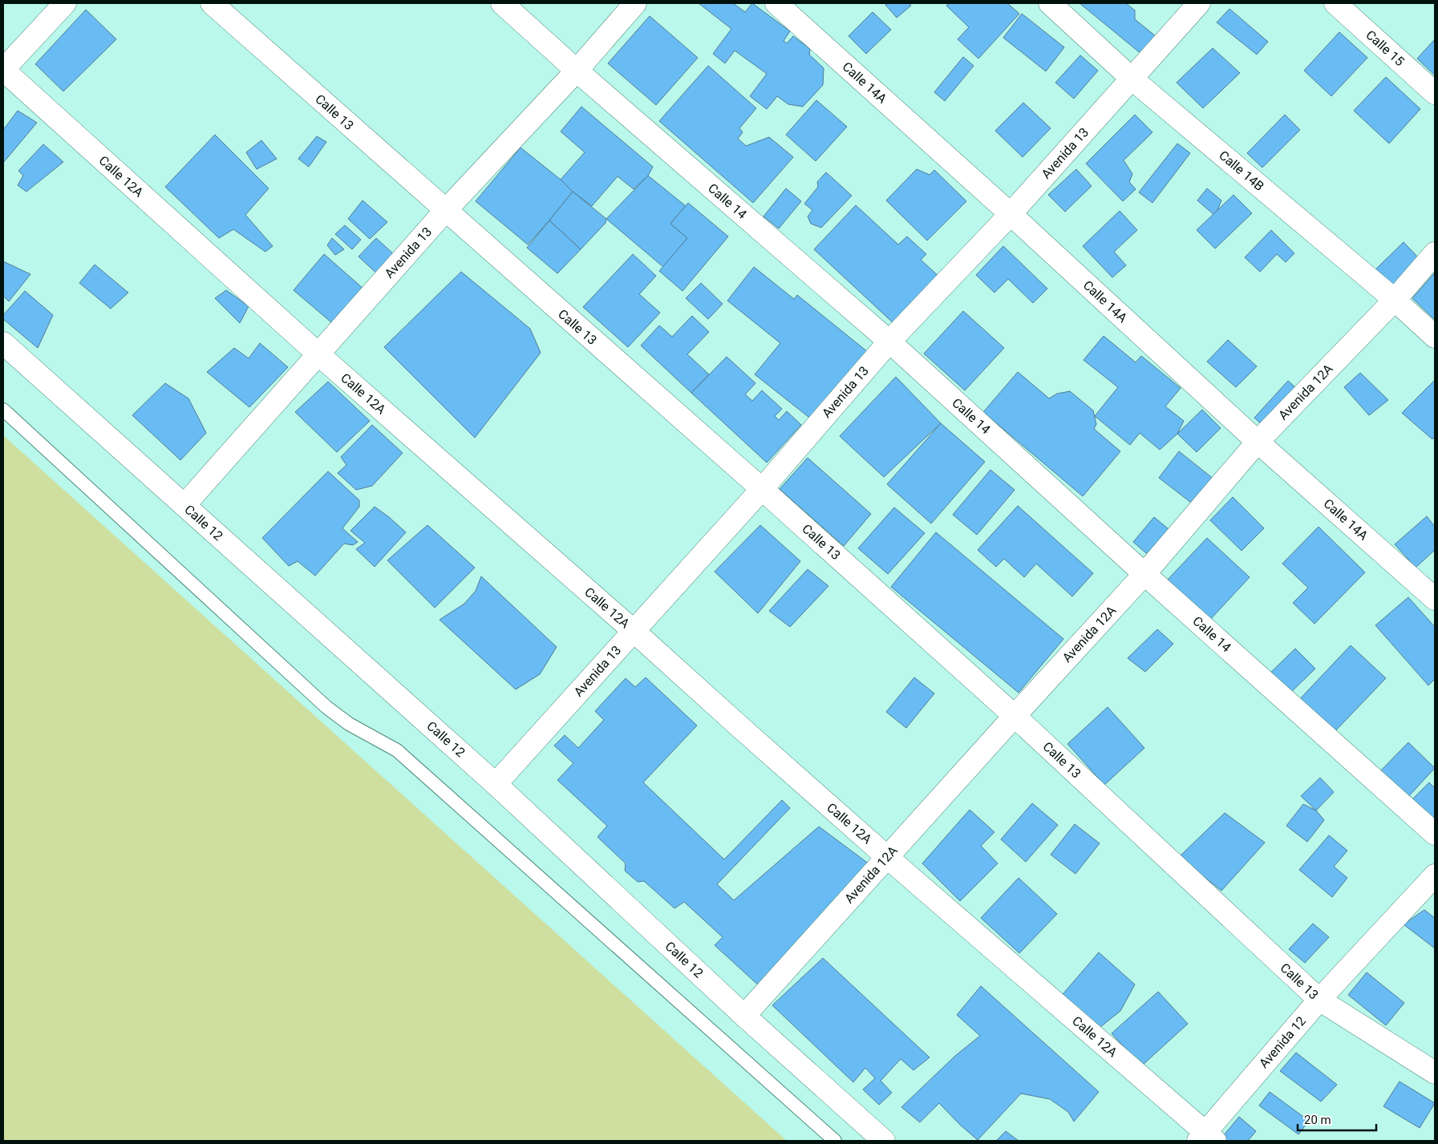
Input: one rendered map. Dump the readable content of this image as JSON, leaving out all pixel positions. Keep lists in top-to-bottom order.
{
  "streets": {
    "street": [
      "Calle 15",
      "Calle 14A",
      "Calle 13",
      "Avenida 13",
      "Calle 14B",
      "Calle 12A",
      "Calle 14",
      "Avenida 12A",
      "Calle 12",
      "Avenida 12"
    ]
  },
  "crossings": [
    ["Calle 14A", "Avenida 13"],
    ["Calle 14A", "Avenida 12A"],
    ["Calle 13", "Avenida 13"],
    ["Calle 13", "Avenida 12A"],
    ["Calle 13", "Avenida 12"],
    ["Avenida 13", "Calle 14B"],
    ["Avenida 13", "Calle 12A"],
    ["Avenida 13", "Calle 14"],
    ["Avenida 13", "Calle 12"],
    ["Calle 14B", "Avenida 12A"],
    ["Calle 12A", "Avenida 12A"],
    ["Calle 12A", "Avenida 12"],
    ["Calle 14", "Avenida 12A"],
    ["Avenida 12A", "Calle 12"]
  ],
  "scale_bar": "20 m"
}
